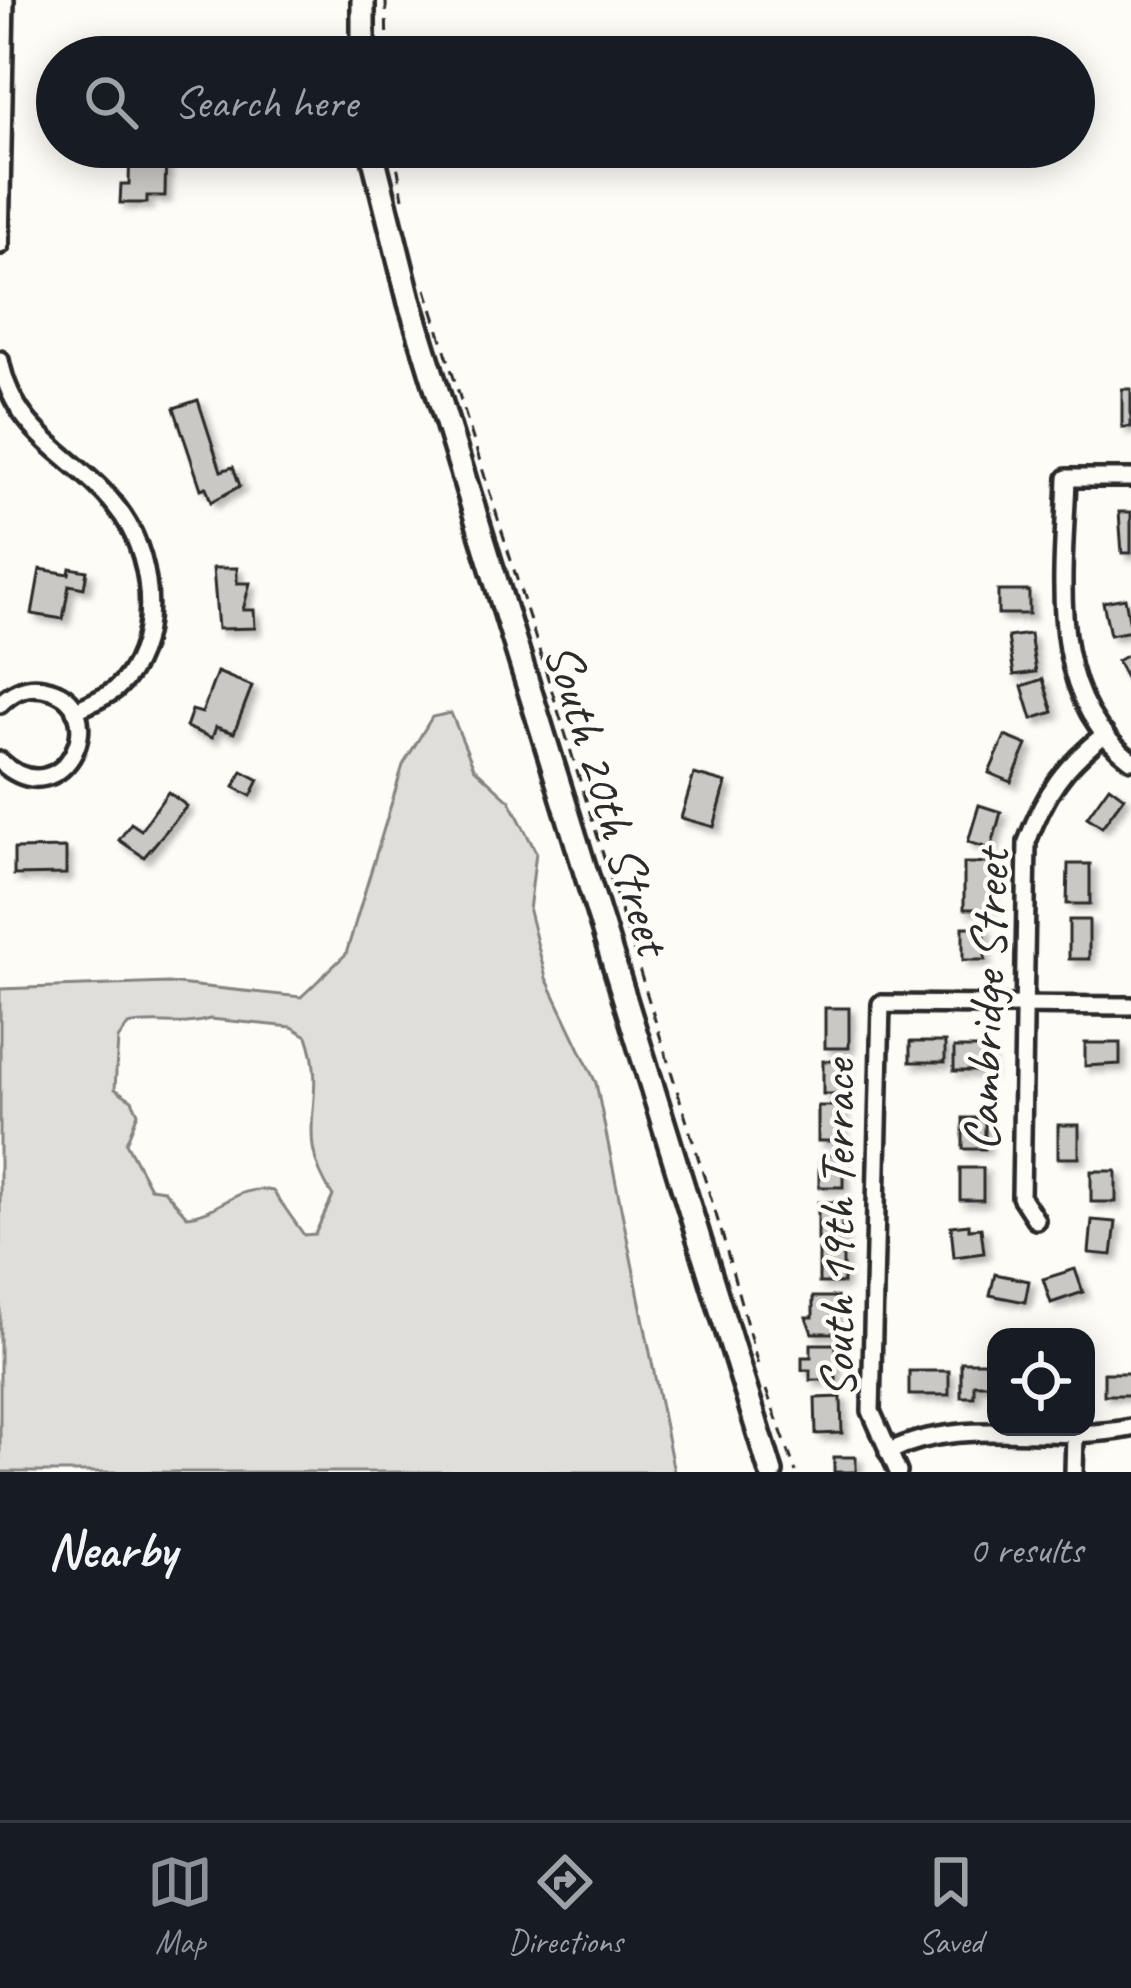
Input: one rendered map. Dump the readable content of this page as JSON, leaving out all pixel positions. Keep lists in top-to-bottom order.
{
  "streets": {
    "main road": ["South 20th Street"],
    "street": ["Cambridge Street", "South 19th Terrace"]
  },
  "crossings": [
    ["Cambridge Street", "South 19th Terrace"]
  ],
  "page": {
    "search": "Search here",
    "heading": ["Nearby", "0 results"],
    "nav": ["Map", "Directions", "Saved"]
  }
}
